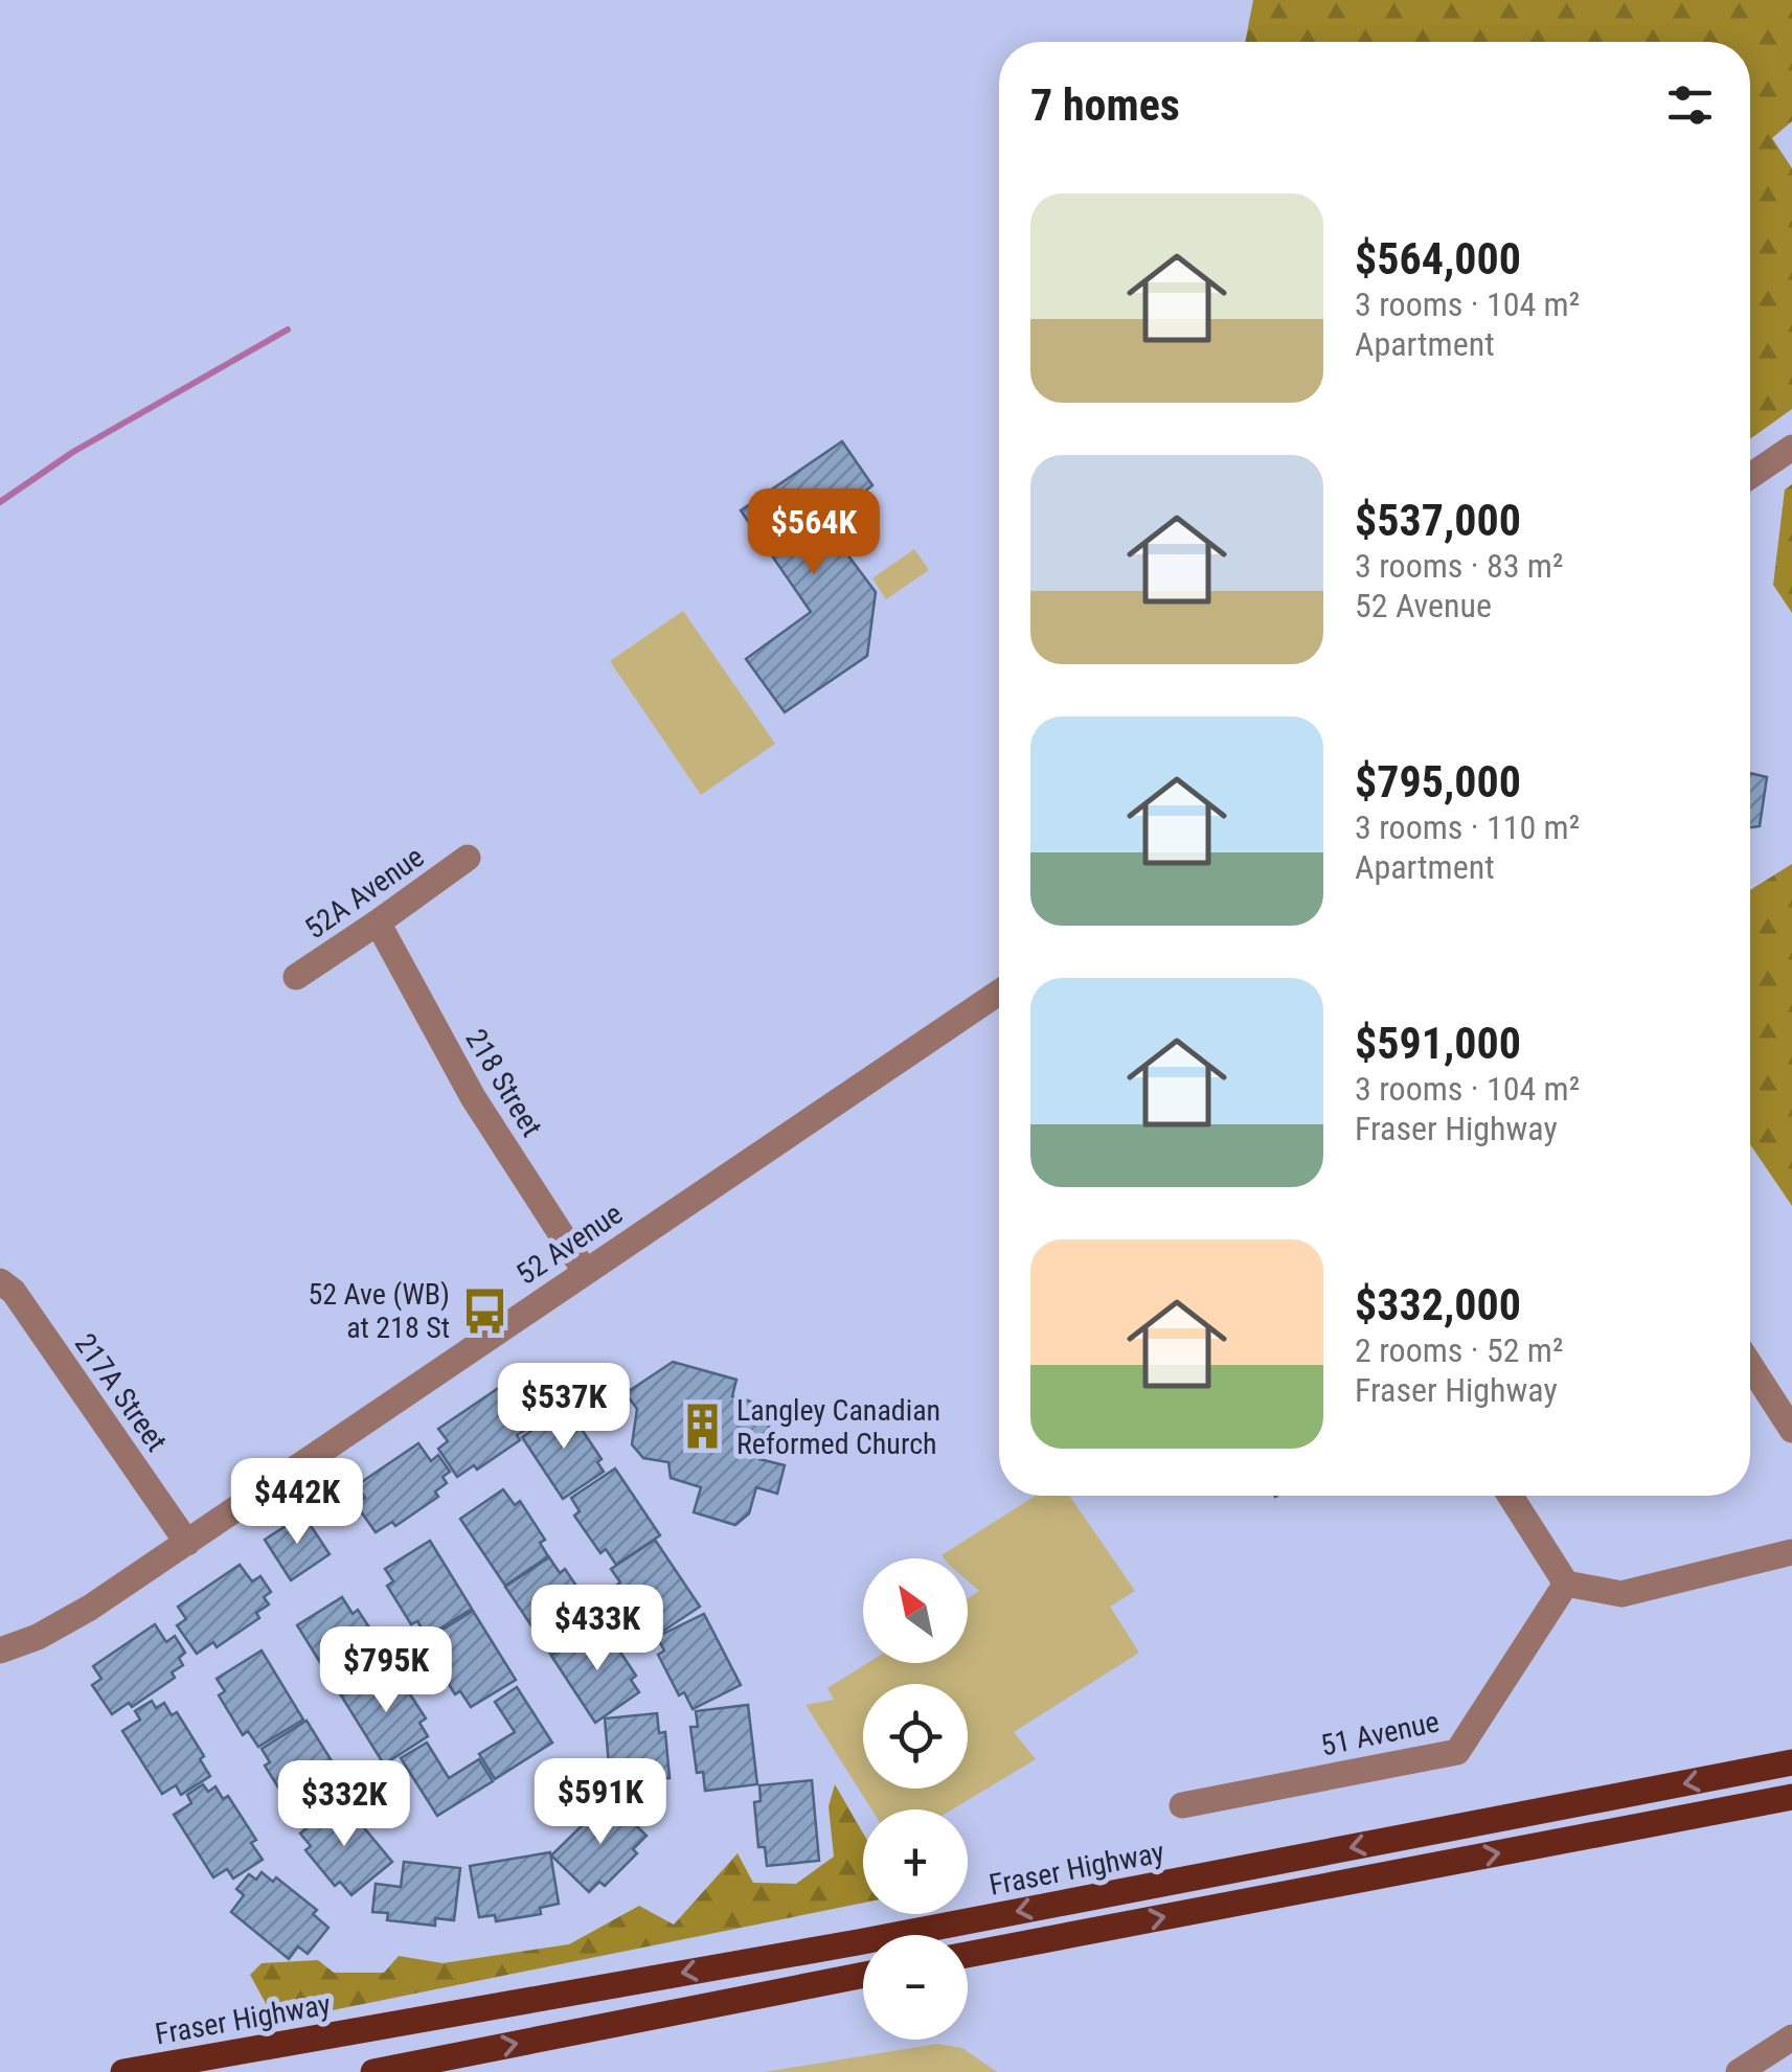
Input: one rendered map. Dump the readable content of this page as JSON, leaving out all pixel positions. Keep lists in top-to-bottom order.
{
  "streets": {
    "main road": ["Fraser Highway"],
    "street": [
      "52A Avenue",
      "218 Street",
      "52 Avenue",
      "217A Street",
      "51 Avenue"
    ]
  },
  "crossings": [
    ["52A Avenue", "218 Street"],
    ["218 Street", "52 Avenue"],
    ["52 Avenue", "217A Street"]
  ],
  "places": {
    "bus stop": ["52 Ave (WB) at 218 St"],
    "building": ["Langley Canadian Reformed Church"]
  },
  "north": "top left",
  "page": {
    "heading": "7 homes",
    "list": [
      {
        "name": "$564,000",
        "note": "3 rooms · 104 m² · Apartment"
      },
      {
        "name": "$537,000",
        "note": "3 rooms · 83 m² · 52 Avenue"
      },
      {
        "name": "$795,000",
        "note": "3 rooms · 110 m² · Apartment"
      },
      {
        "name": "$591,000",
        "note": "3 rooms · 104 m² · Fraser Highway"
      },
      {
        "name": "$332,000",
        "note": "2 rooms · 52 m² · Fraser Highway"
      }
    ],
    "price": [
      "$564K",
      "$537K",
      "$442K",
      "$433K",
      "$795K",
      "$591K",
      "$332K"
    ],
    "map_buttons": ["+", "−"]
  }
}
